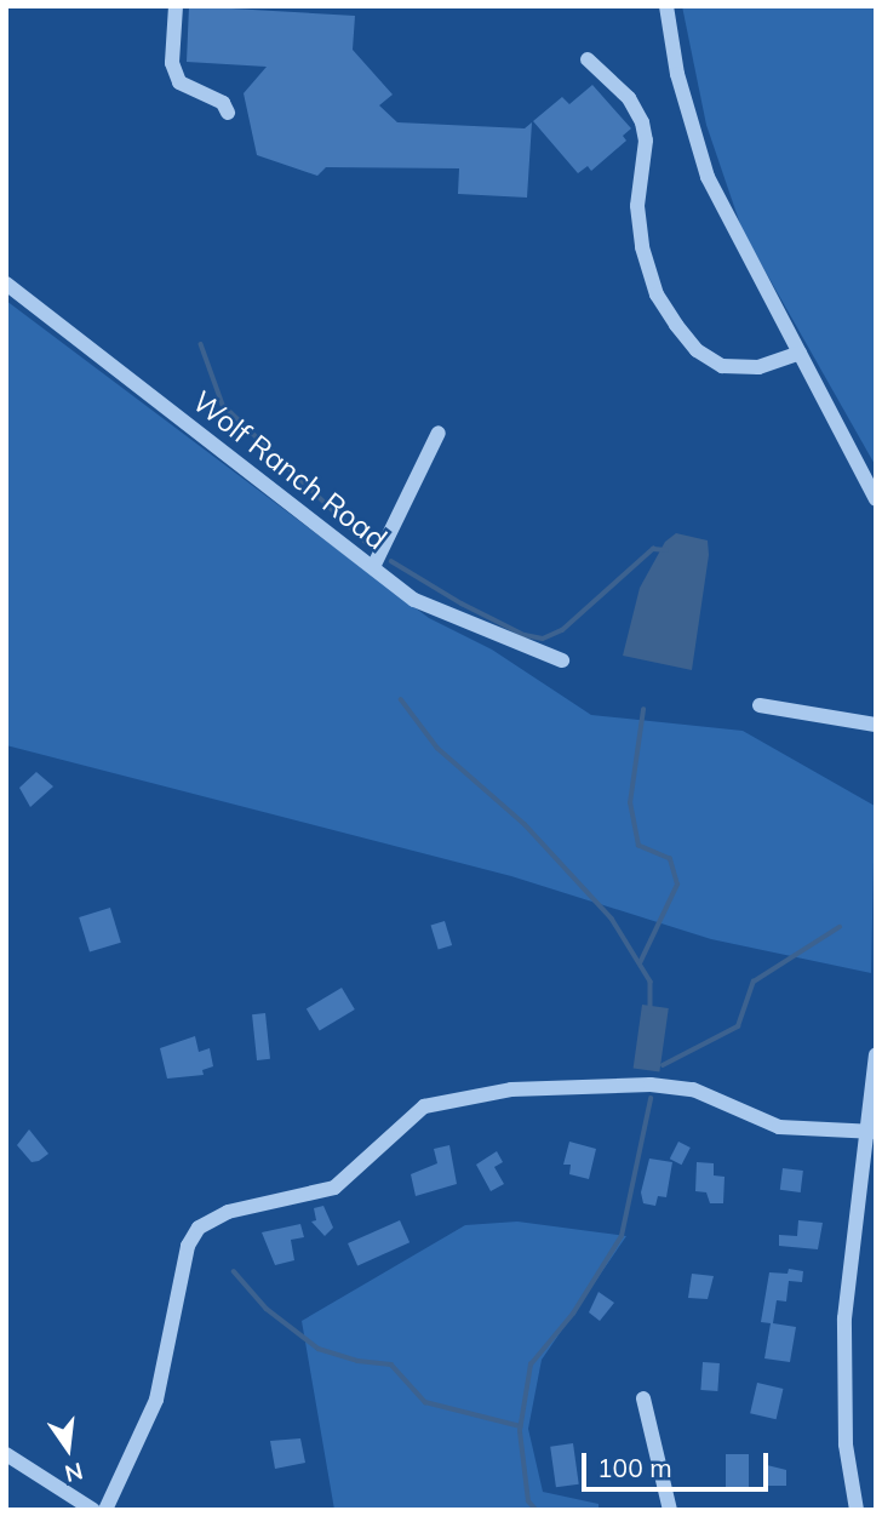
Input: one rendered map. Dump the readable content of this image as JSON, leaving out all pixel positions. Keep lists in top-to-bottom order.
{
  "streets": {
    "street": ["Wolf Ranch Road"]
  },
  "scale_bar": "100 m",
  "north": "bottom"
}
